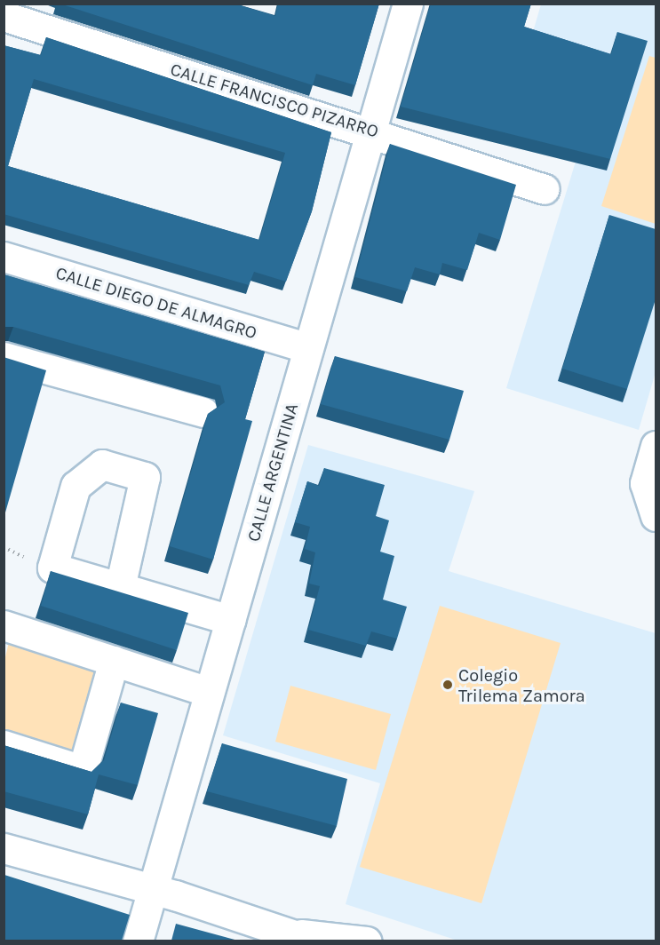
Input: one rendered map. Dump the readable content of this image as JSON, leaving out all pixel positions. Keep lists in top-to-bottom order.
{
  "streets": {
    "street": ["CALLE FRANCISCO PIZARRO", "CALLE DIEGO DE ALMAGRO", "CALLE ARGENTINA"]
  },
  "crossings": [
    ["CALLE FRANCISCO PIZARRO", "CALLE ARGENTINA"],
    ["CALLE DIEGO DE ALMAGRO", "CALLE ARGENTINA"]
  ],
  "places": ["Colegio Trilema Zamora"]
}
